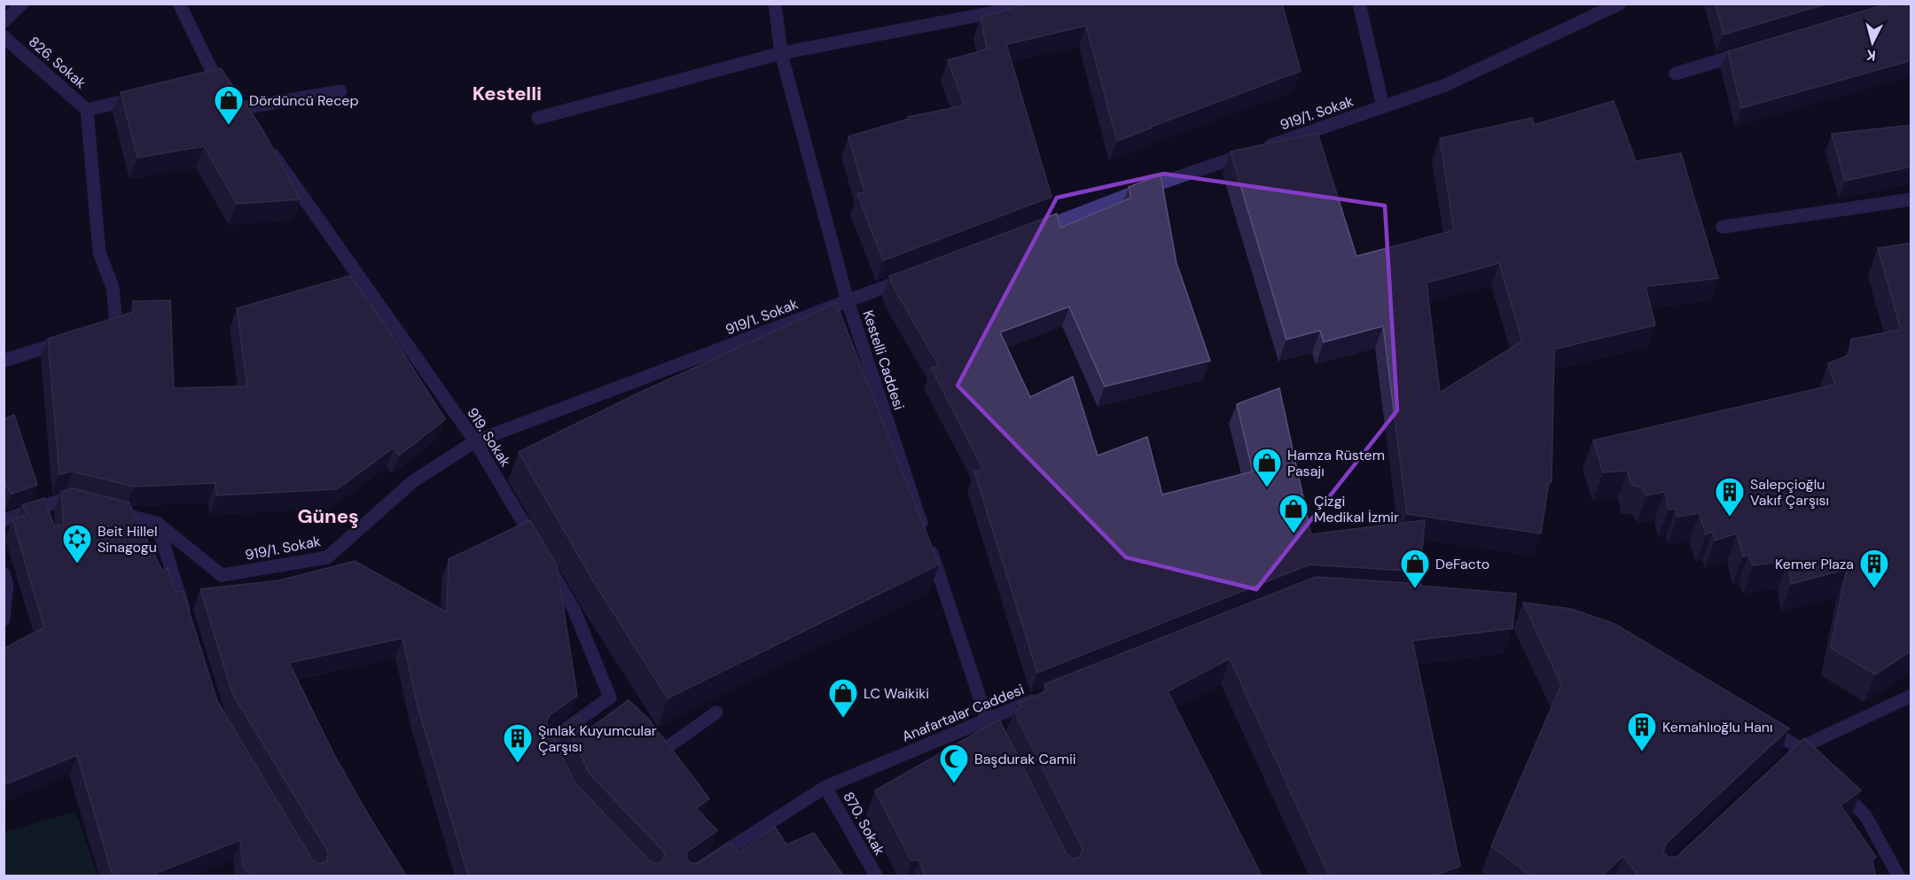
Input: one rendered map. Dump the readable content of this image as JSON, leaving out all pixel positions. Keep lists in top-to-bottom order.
{
  "streets": {
    "street": [
      "826. Sokak",
      "919/1. Sokak",
      "Kestelli Caddesi",
      "919. Sokak",
      "Anafartalar Caddesi",
      "870. Sokak"
    ]
  },
  "crossings": [
    ["919/1. Sokak", "Kestelli Caddesi"],
    ["919/1. Sokak", "919. Sokak"],
    ["Kestelli Caddesi", "Anafartalar Caddesi"],
    ["Anafartalar Caddesi", "870. Sokak"]
  ],
  "districts": ["Kestelli", "Güneş"],
  "places": {
    "shop": [
      "Dördüncü Recep",
      "Hamza Rüstem Pasajı",
      "Çizgi Medikal İzmir",
      "DeFacto",
      "LC Waikiki"
    ],
    "building": [
      "Salepçioğlu Vakıf Çarşısı",
      "Kemer Plaza",
      "Kemahlıoğlu Hanı",
      "Şınlak Kuyumcular Çarşısı"
    ],
    "synagogue": ["Beit Hillel Sinagogu"],
    "mosque": ["Başdurak Camii"]
  },
  "north": "bottom"
}
